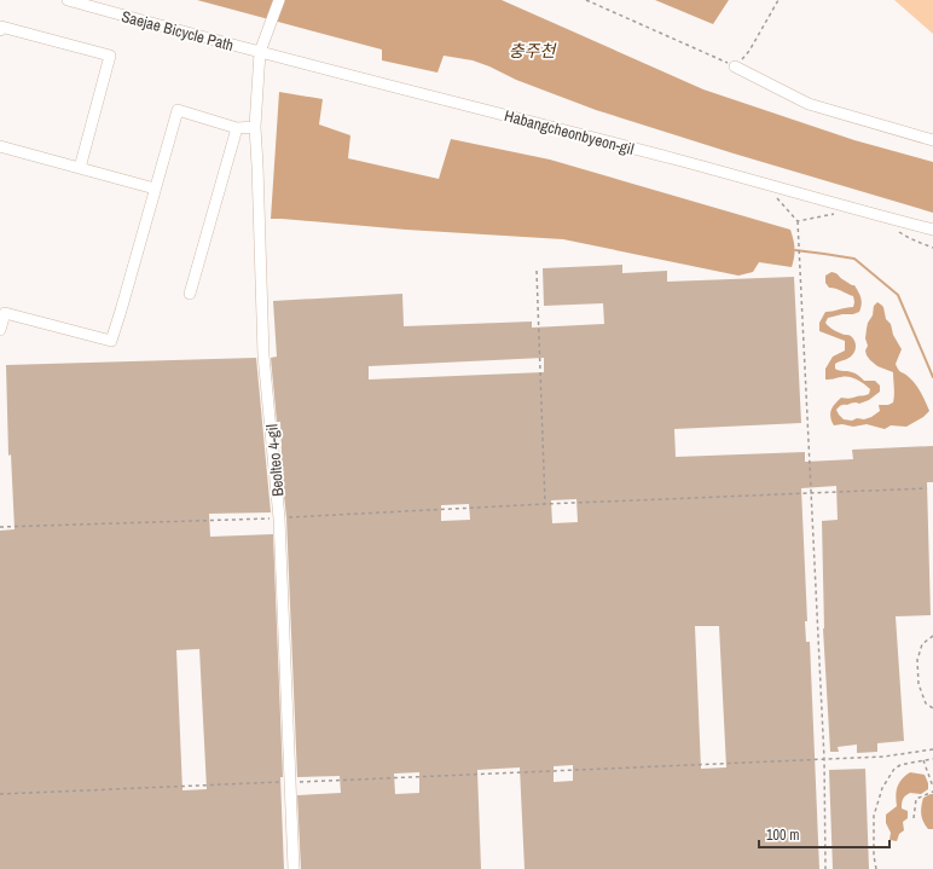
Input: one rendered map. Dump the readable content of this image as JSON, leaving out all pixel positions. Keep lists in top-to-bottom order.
{
  "streets": {
    "street": ["Saejae Bicycle Path", "Habangcheonbyeon-gil", "Beolteo 4-gil"]
  },
  "crossings": [
    ["Saejae Bicycle Path", "Habangcheonbyeon-gil"],
    ["Saejae Bicycle Path", "Beolteo 4-gil"],
    ["Habangcheonbyeon-gil", "Beolteo 4-gil"]
  ],
  "water": ["충주천"],
  "scale_bar": "100 m"
}
